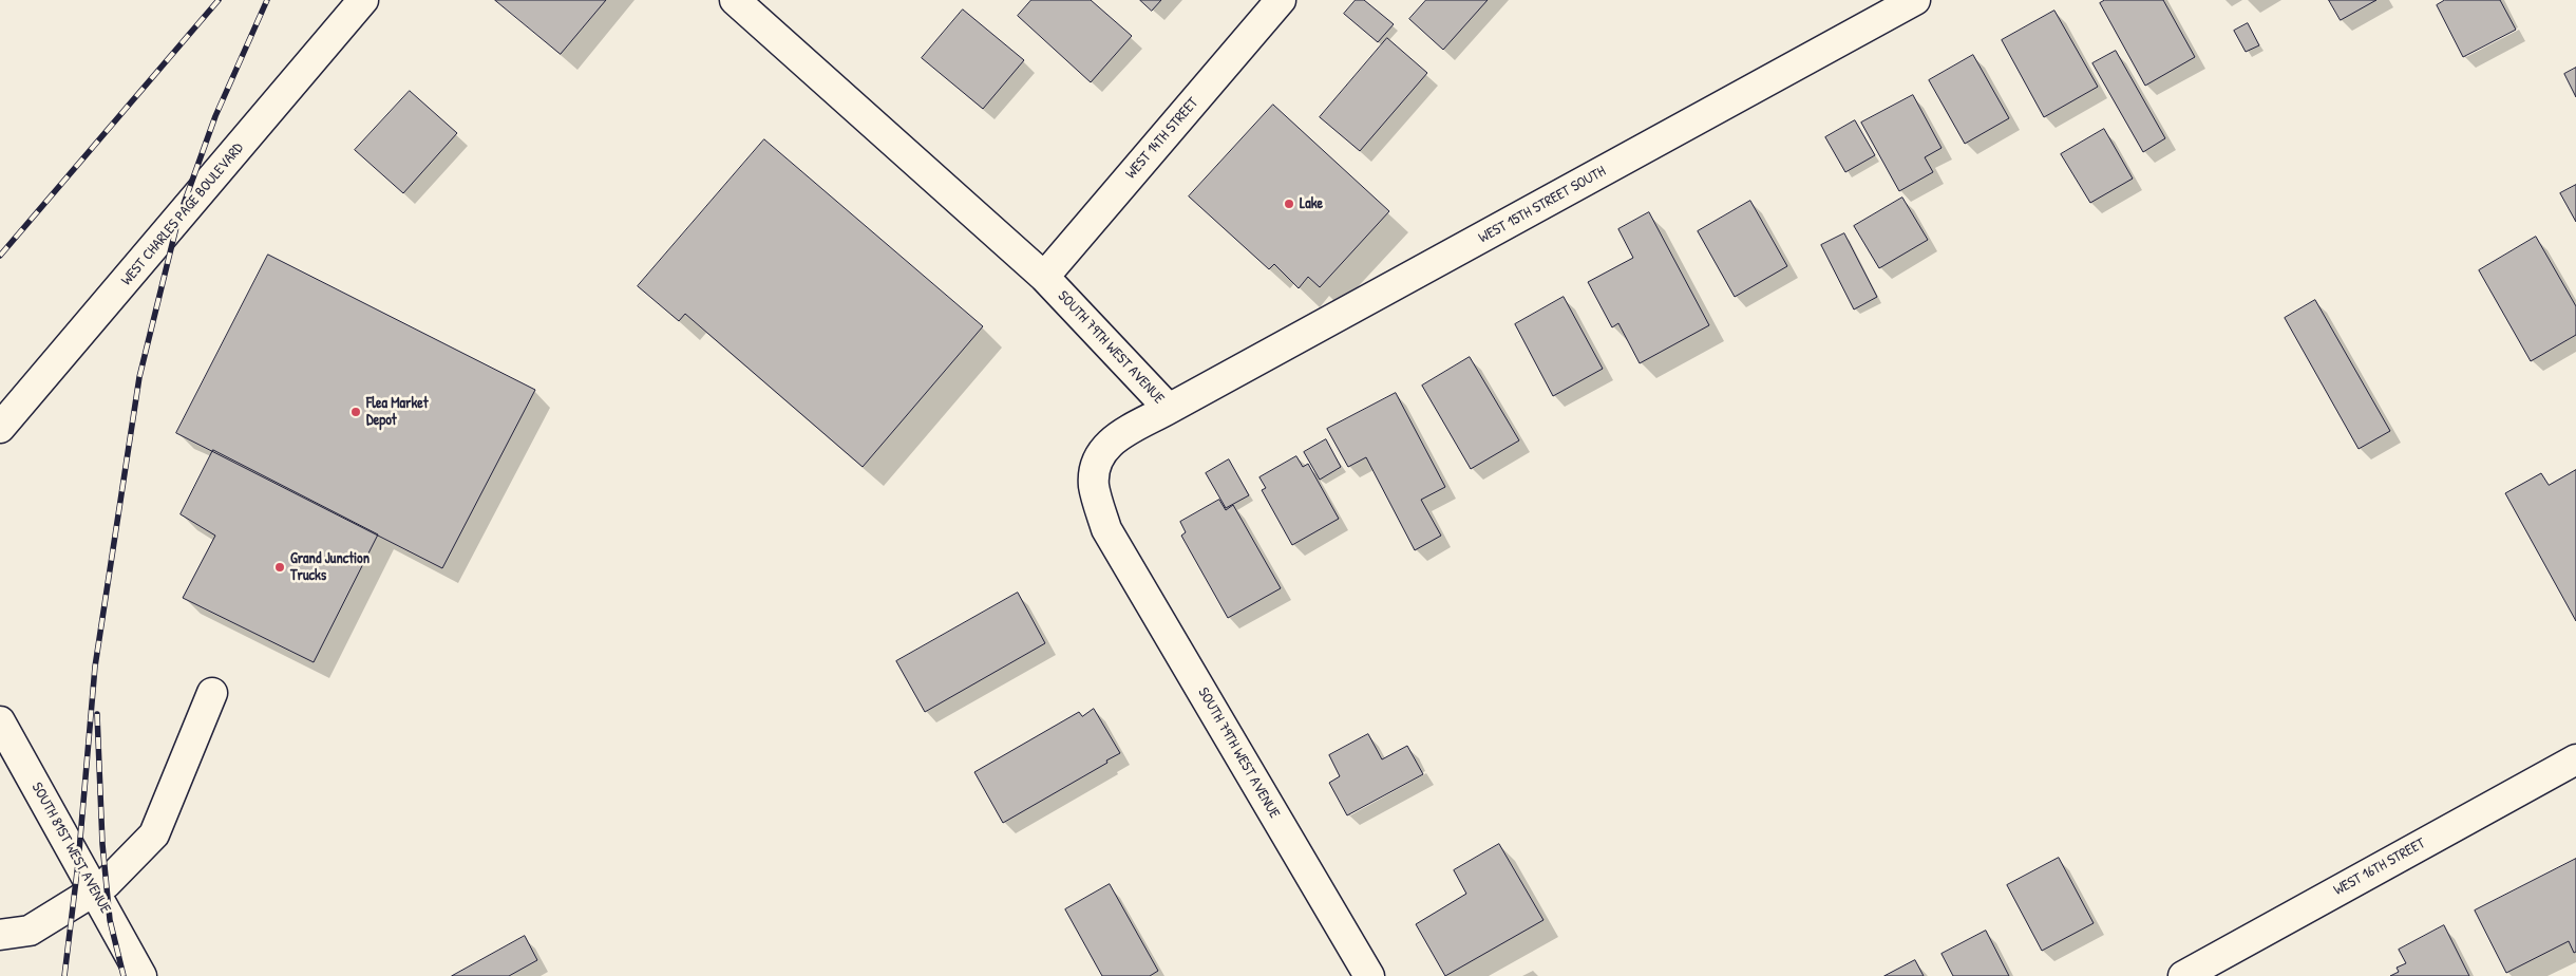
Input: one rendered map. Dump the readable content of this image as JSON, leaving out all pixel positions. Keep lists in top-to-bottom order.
{
  "streets": {
    "street": [
      "WEST 14TH STREET",
      "WEST 15TH STREET SOUTH",
      "WEST CHARLES PAGE BOULEVARD",
      "SOUTH 79TH WEST AVENUE",
      "SOUTH 81ST WEST AVENUE",
      "WEST 16TH STREET"
    ]
  },
  "crossings": [
    ["WEST 14TH STREET", "SOUTH 79TH WEST AVENUE"],
    ["WEST 15TH STREET SOUTH", "SOUTH 79TH WEST AVENUE"]
  ],
  "places": ["Lake", "Flea Market Depot", "Grand Junction Trucks"]
}
